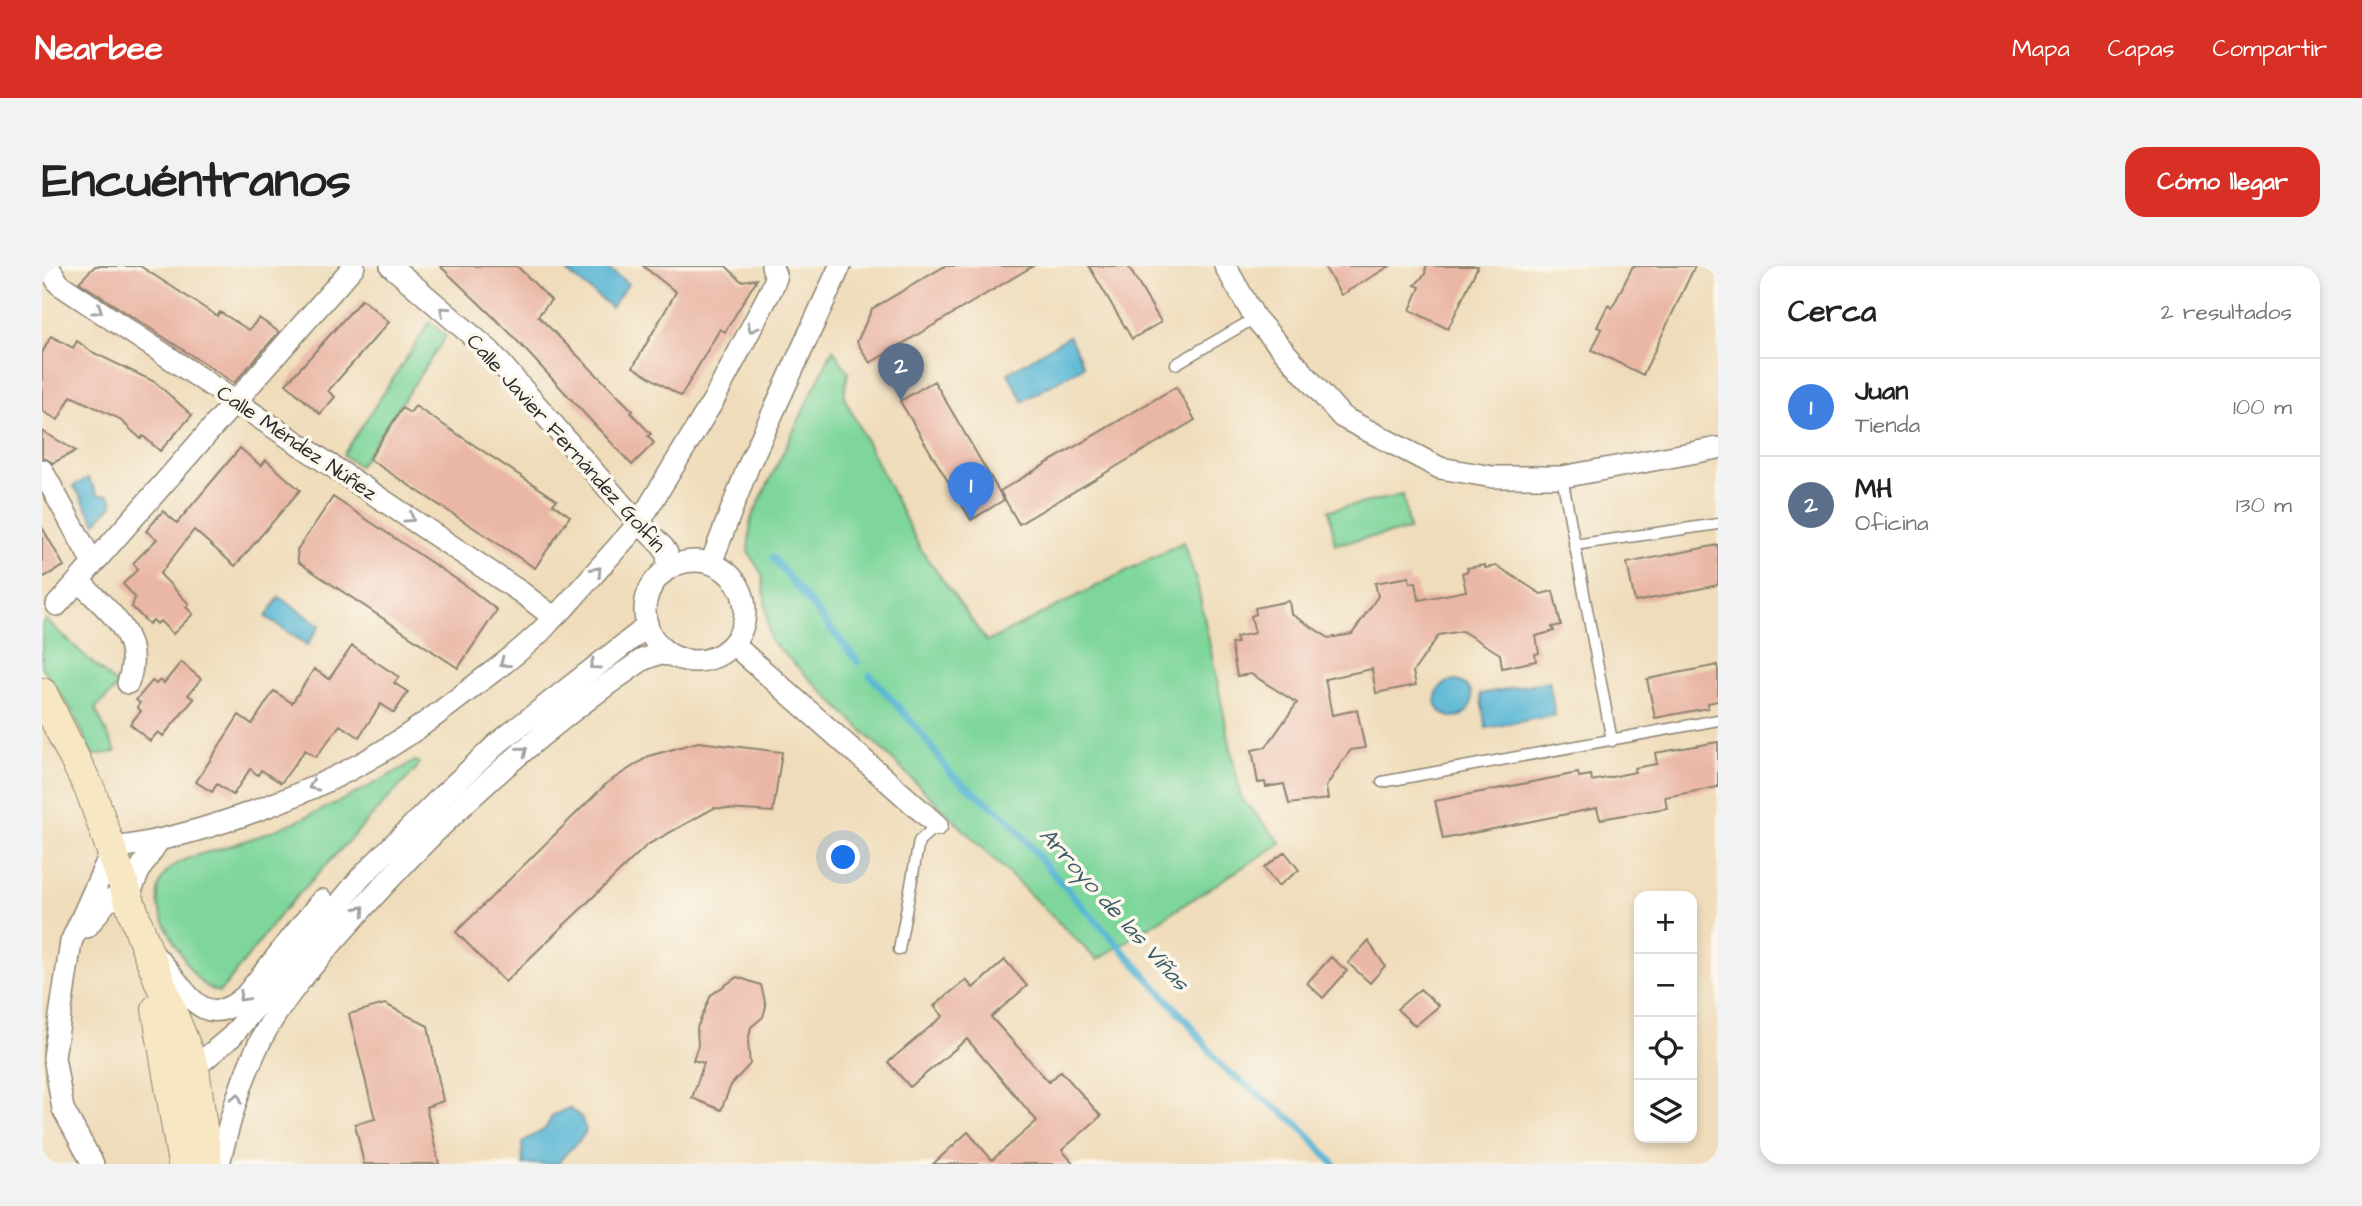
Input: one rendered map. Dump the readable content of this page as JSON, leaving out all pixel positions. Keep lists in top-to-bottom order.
{
  "streets": {
    "street": ["Calle Méndez Núñez", "Calle Javier Fernández Golfín"]
  },
  "one_way": ["Calle Méndez Núñez", "Calle Javier Fernández Golfín"],
  "water": ["Arroyo de las Viñas"],
  "page": {
    "header": "Nearbee",
    "nav": ["Mapa", "Capas", "Compartir"],
    "buttons": "Cómo llegar",
    "title": "Encuéntranos",
    "heading": ["Cerca", "2 resultados"],
    "pins": ["2", "1"],
    "list": [
      {
        "mark": "1",
        "name": "Juan",
        "note": "Tienda",
        "value": "100 m"
      },
      {
        "mark": "2",
        "name": "MH",
        "note": "Oficina",
        "value": "130 m"
      }
    ],
    "map_buttons": ["+", "−"]
  }
}
